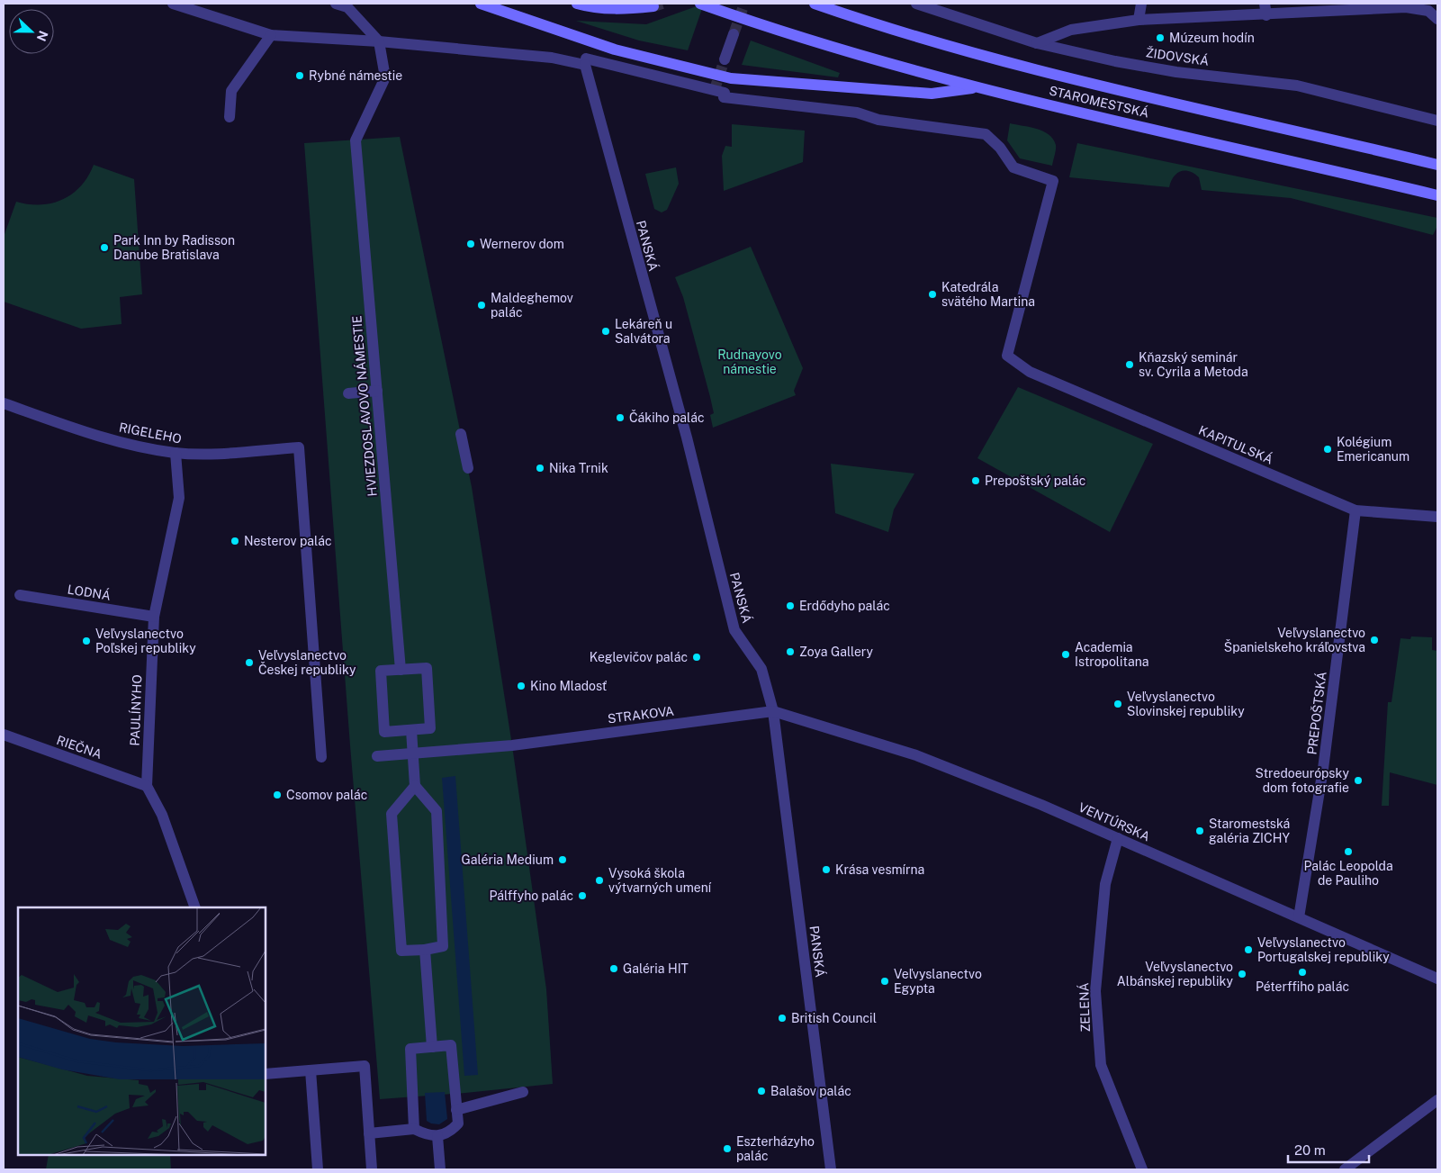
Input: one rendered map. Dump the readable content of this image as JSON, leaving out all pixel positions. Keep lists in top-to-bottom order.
{
  "streets": {
    "main road": ["STAROMESTSKÁ"],
    "street": [
      "ŽIDOVSKÁ",
      "PANSKÁ",
      "HVIEZDOSLAVOVO NÁMESTIE",
      "RIGELEHO",
      "KAPITULSKÁ",
      "LODNÁ",
      "PAULÍNYHO",
      "PREPOŠTSKÁ",
      "STRAKOVA",
      "RIEČNA",
      "VENTÚRSKA",
      "ZELENÁ"
    ]
  },
  "crossings": [
    ["PANSKÁ", "KAPITULSKÁ"],
    ["PANSKÁ", "STRAKOVA"],
    ["PANSKÁ", "VENTÚRSKA"],
    ["RIGELEHO", "PAULÍNYHO"],
    ["KAPITULSKÁ", "PREPOŠTSKÁ"],
    ["LODNÁ", "PAULÍNYHO"],
    ["PAULÍNYHO", "RIEČNA"],
    ["PREPOŠTSKÁ", "VENTÚRSKA"],
    ["STRAKOVA", "VENTÚRSKA"],
    ["VENTÚRSKA", "ZELENÁ"]
  ],
  "parks": ["Rudnayovo námestie"],
  "places": [
    "Múzeum hodín",
    "Rybné námestie",
    "Wernerov dom",
    "Park Inn by Radisson Danube Bratislava",
    "Katedrála svätého Martina",
    "Maldeghemov palác",
    "Lekáreň u Salvátora",
    "Kňazský seminár sv. Cyrila a Metoda",
    "Čákiho palác",
    "Kolégium Emericanum",
    "Nika Trnik",
    "Prepoštský palác",
    "Nesterov palác",
    "Erdődyho palác",
    "Veľvyslanectvo Španielskeho kráľovstva",
    "Veľvyslanectvo Poľskej republiky",
    "Zoya Gallery",
    "Academia Istropolitana",
    "Keglevičov palác",
    "Veľvyslanectvo Českej republiky",
    "Kino Mladosť",
    "Veľvyslanectvo Slovinskej republiky",
    "Stredoeurópsky dom fotografie",
    "Csomov palác",
    "Staromestská galéria ZICHY",
    "Palác Leopolda de Pauliho",
    "Galéria Medium",
    "Krása vesmírna",
    "Vysoká škola výtvarných umení",
    "Pálffyho palác",
    "Veľvyslanectvo Portugalskej republiky",
    "Galéria HIT",
    "Péterffiho palác",
    "Veľvyslanectvo Albánskej republiky",
    "Veľvyslanectvo Egypta",
    "British Council",
    "Balašov palác",
    "Eszterházyho palác"
  ],
  "scale_bar": "20 m",
  "north": "right"
}
